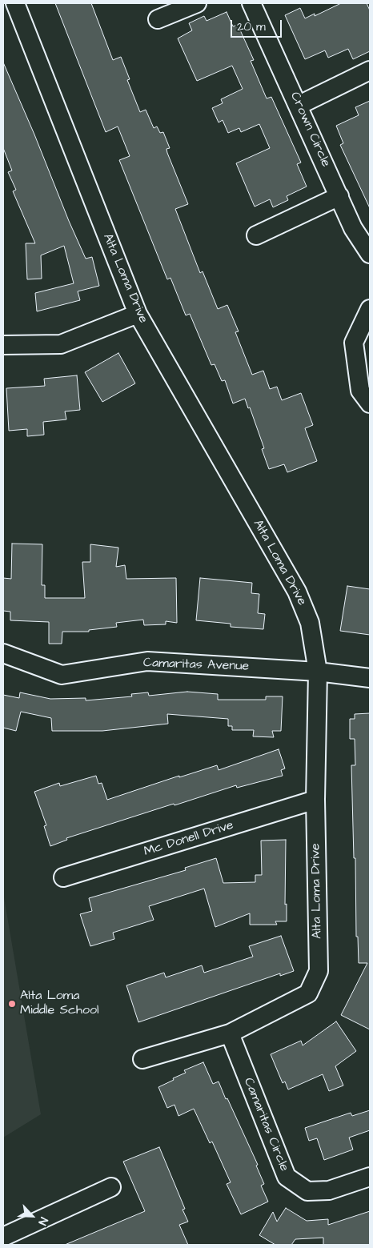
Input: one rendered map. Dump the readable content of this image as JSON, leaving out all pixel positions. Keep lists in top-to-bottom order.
{
  "streets": {
    "street": [
      "Crown Circle",
      "Alta Loma Drive",
      "Camaritas Avenue",
      "Mc Donell Drive",
      "Camaritas Circle"
    ]
  },
  "crossings": [
    ["Alta Loma Drive", "Camaritas Avenue"],
    ["Alta Loma Drive", "Mc Donell Drive"],
    ["Alta Loma Drive", "Camaritas Circle"]
  ],
  "places": ["Alta Loma Middle School"],
  "scale_bar": "20 m",
  "north": "bottom right"
}
